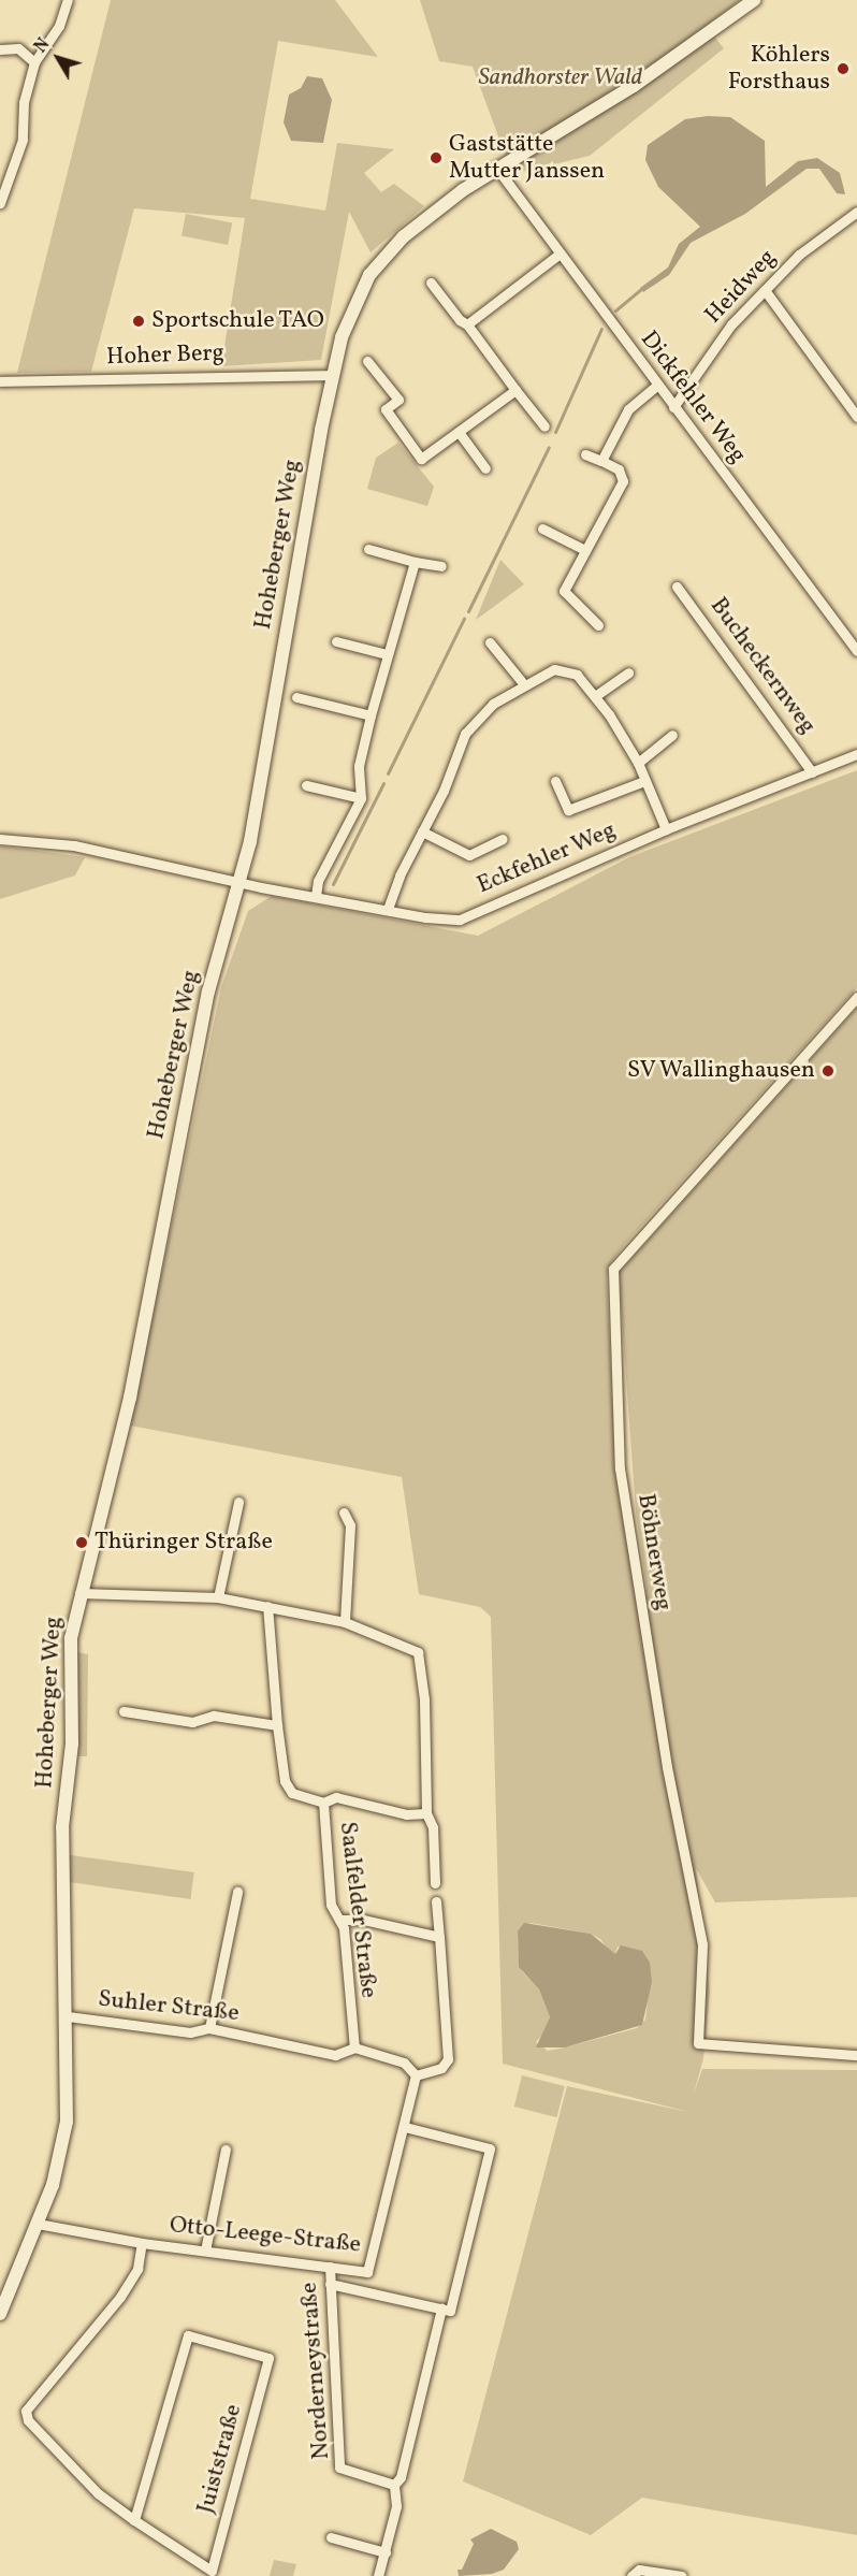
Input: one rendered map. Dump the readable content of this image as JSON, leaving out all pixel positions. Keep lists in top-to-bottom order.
{
  "streets": {
    "street": [
      "Heidweg",
      "Hoher Berg",
      "Dickfehler Weg",
      "Hoheberger Weg",
      "Bucheckernweg",
      "Eckfehler Weg",
      "Böhnerweg",
      "Saalfelder Straße",
      "Suhler Straße",
      "Otto-Leege-Straße",
      "Norderneystraße",
      "Juiststraße"
    ]
  },
  "crossings": [
    ["Heidweg", "Dickfehler Weg"],
    ["Hoher Berg", "Hoheberger Weg"],
    ["Dickfehler Weg", "Hoheberger Weg"],
    ["Hoheberger Weg", "Eckfehler Weg"],
    ["Hoheberger Weg", "Suhler Straße"],
    ["Hoheberger Weg", "Otto-Leege-Straße"],
    ["Bucheckernweg", "Eckfehler Weg"],
    ["Saalfelder Straße", "Suhler Straße"],
    ["Suhler Straße", "Otto-Leege-Straße"],
    ["Otto-Leege-Straße", "Norderneystraße"]
  ],
  "parks": ["Sandhorster Wald"],
  "places": [
    "Köhlers Forsthaus",
    "Gaststätte Mutter Janssen",
    "Sportschule TAO",
    "SV Wallinghausen",
    "Thüringer Straße"
  ],
  "north": "top left"
}
